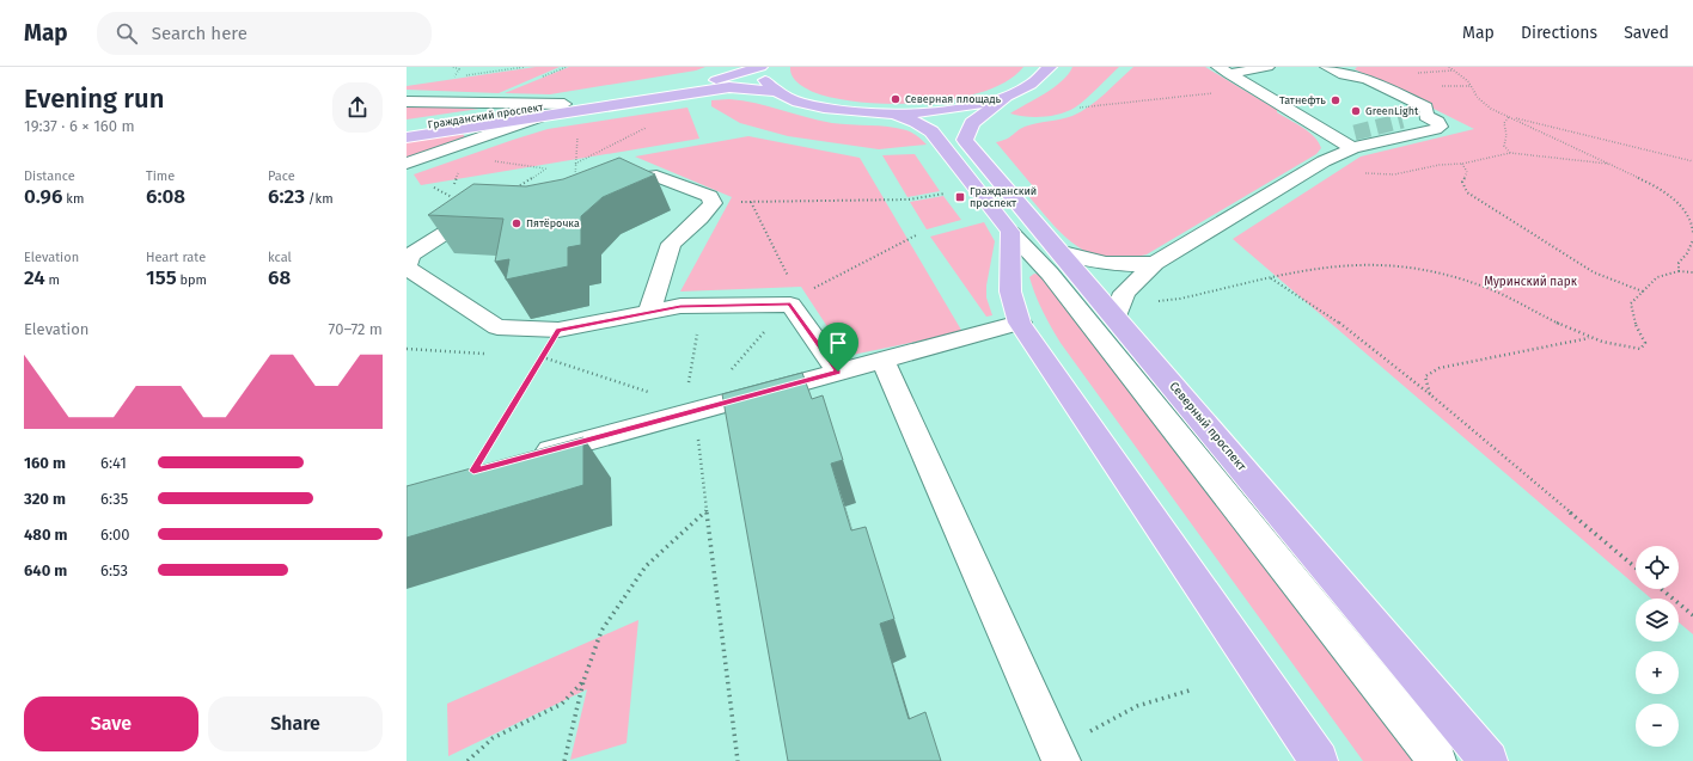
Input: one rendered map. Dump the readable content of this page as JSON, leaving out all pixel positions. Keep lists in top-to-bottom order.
{
  "streets": {
    "main road": ["Гражданский проспект", "Северный проспект"]
  },
  "parks": ["Муринский парк"],
  "places": {
    "other": [
      "Северная площадь",
      "Татнефть",
      "GreenLight",
      "Пятёрочка"
    ],
    "transit": ["Гражданский проспект"]
  },
  "page": {
    "header": "Map",
    "search": "Search here",
    "nav": ["Map", "Directions", "Saved"],
    "heading": ["Evening run", "19:37 · 6 × 160 m"],
    "stats": [
      ["Distance", "0.96 km"],
      ["Time", "6:08"],
      ["Pace", "6:23 /km"],
      ["Elevation", "24 m"],
      ["Heart rate", "155 bpm"],
      ["kcal", "68"]
    ],
    "chart": ["Elevation", "70–72 m"],
    "list": [
      {
        "name": "160 m",
        "note": "6:41"
      },
      {
        "name": "320 m",
        "note": "6:35"
      },
      {
        "name": "480 m",
        "note": "6:00"
      },
      {
        "name": "640 m",
        "note": "6:53"
      }
    ],
    "map_buttons": ["+", "−"],
    "buttons": ["Save", "Share"]
  }
}
